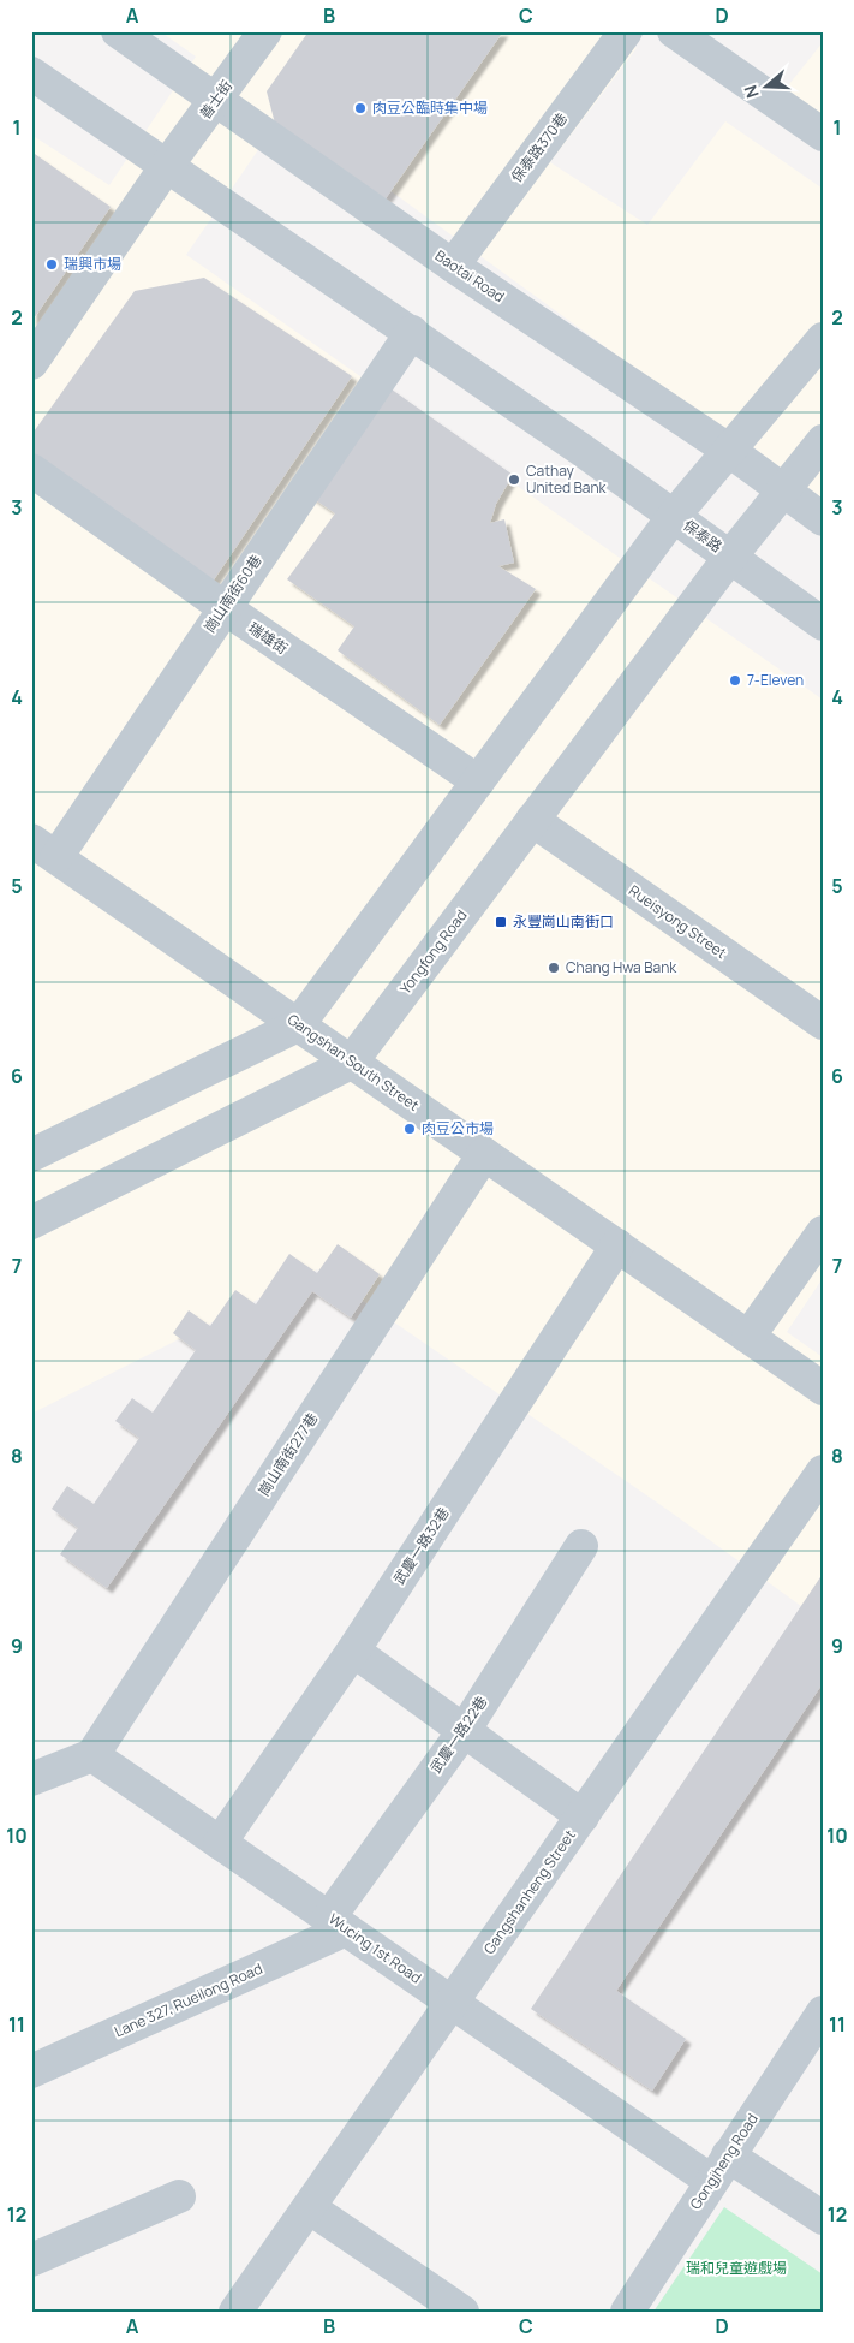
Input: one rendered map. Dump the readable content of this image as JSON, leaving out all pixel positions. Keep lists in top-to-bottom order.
{
  "streets": {
    "street": [
      "善士街",
      "保泰路370巷",
      "Baotai Road",
      "保泰路",
      "崗山南街60巷",
      "瑞雄街",
      "Rueisyong Street",
      "Yongfong Road",
      "Gangshan South Street",
      "崗山南街277巷",
      "武慶一路32巷",
      "武慶一路22巷",
      "Gangshanheng Street",
      "Wucing 1st Road",
      "Lane 327, Rueilong Road",
      "Gongjheng Road"
    ]
  },
  "crossings": [
    ["善士街", "Baotai Road"],
    ["保泰路370巷", "Baotai Road"],
    ["Baotai Road", "Yongfong Road"],
    ["保泰路", "Yongfong Road"],
    ["崗山南街60巷", "瑞雄街"],
    ["崗山南街60巷", "Gangshan South Street"],
    ["Rueisyong Street", "Yongfong Road"],
    ["Yongfong Road", "Gangshan South Street"],
    ["Gangshan South Street", "崗山南街277巷"],
    ["Gangshan South Street", "武慶一路32巷"],
    ["崗山南街277巷", "Wucing 1st Road"],
    ["武慶一路32巷", "Wucing 1st Road"],
    ["武慶一路22巷", "Wucing 1st Road"],
    ["武慶一路22巷", "Lane 327, Rueilong Road"],
    ["Gangshanheng Street", "Wucing 1st Road"],
    ["Wucing 1st Road", "Lane 327, Rueilong Road"],
    ["Wucing 1st Road", "Gongjheng Road"]
  ],
  "parks": ["瑞和兒童遊戲場"],
  "places": {
    "other": [
      "肉豆公臨時集中場",
      "瑞興市場",
      "Cathay United Bank",
      "7-Eleven",
      "Chang Hwa Bank",
      "肉豆公市場"
    ],
    "transit": ["永豐崗山南街口"]
  },
  "north": "left",
  "grid": {
    "columns": [
      "A",
      "B",
      "C",
      "D"
    ],
    "rows": [
      "1",
      "2",
      "3",
      "4",
      "5",
      "6",
      "7",
      "8",
      "9",
      "10",
      "11",
      "12"
    ]
  }
}
